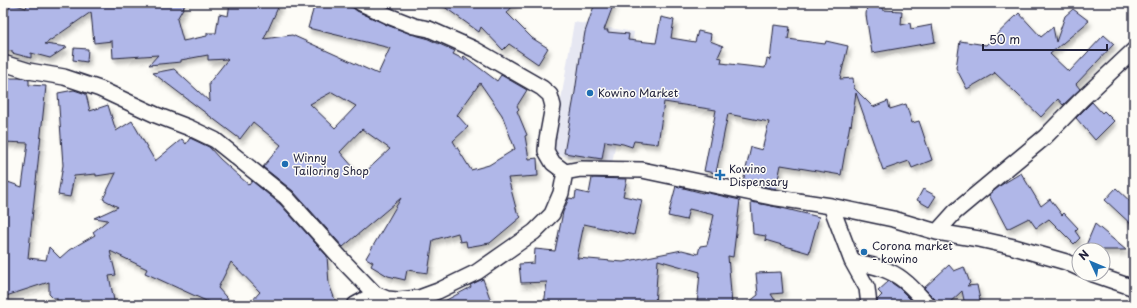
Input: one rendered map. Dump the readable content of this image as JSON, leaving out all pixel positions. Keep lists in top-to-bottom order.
{
  "places": {
    "other": ["Kowino Market", "Winny Tailoring Shop", "Corona market - kowino"],
    "health": ["Kowino Dispensary"]
  },
  "scale_bar": "50 m",
  "north": "top left"
}
